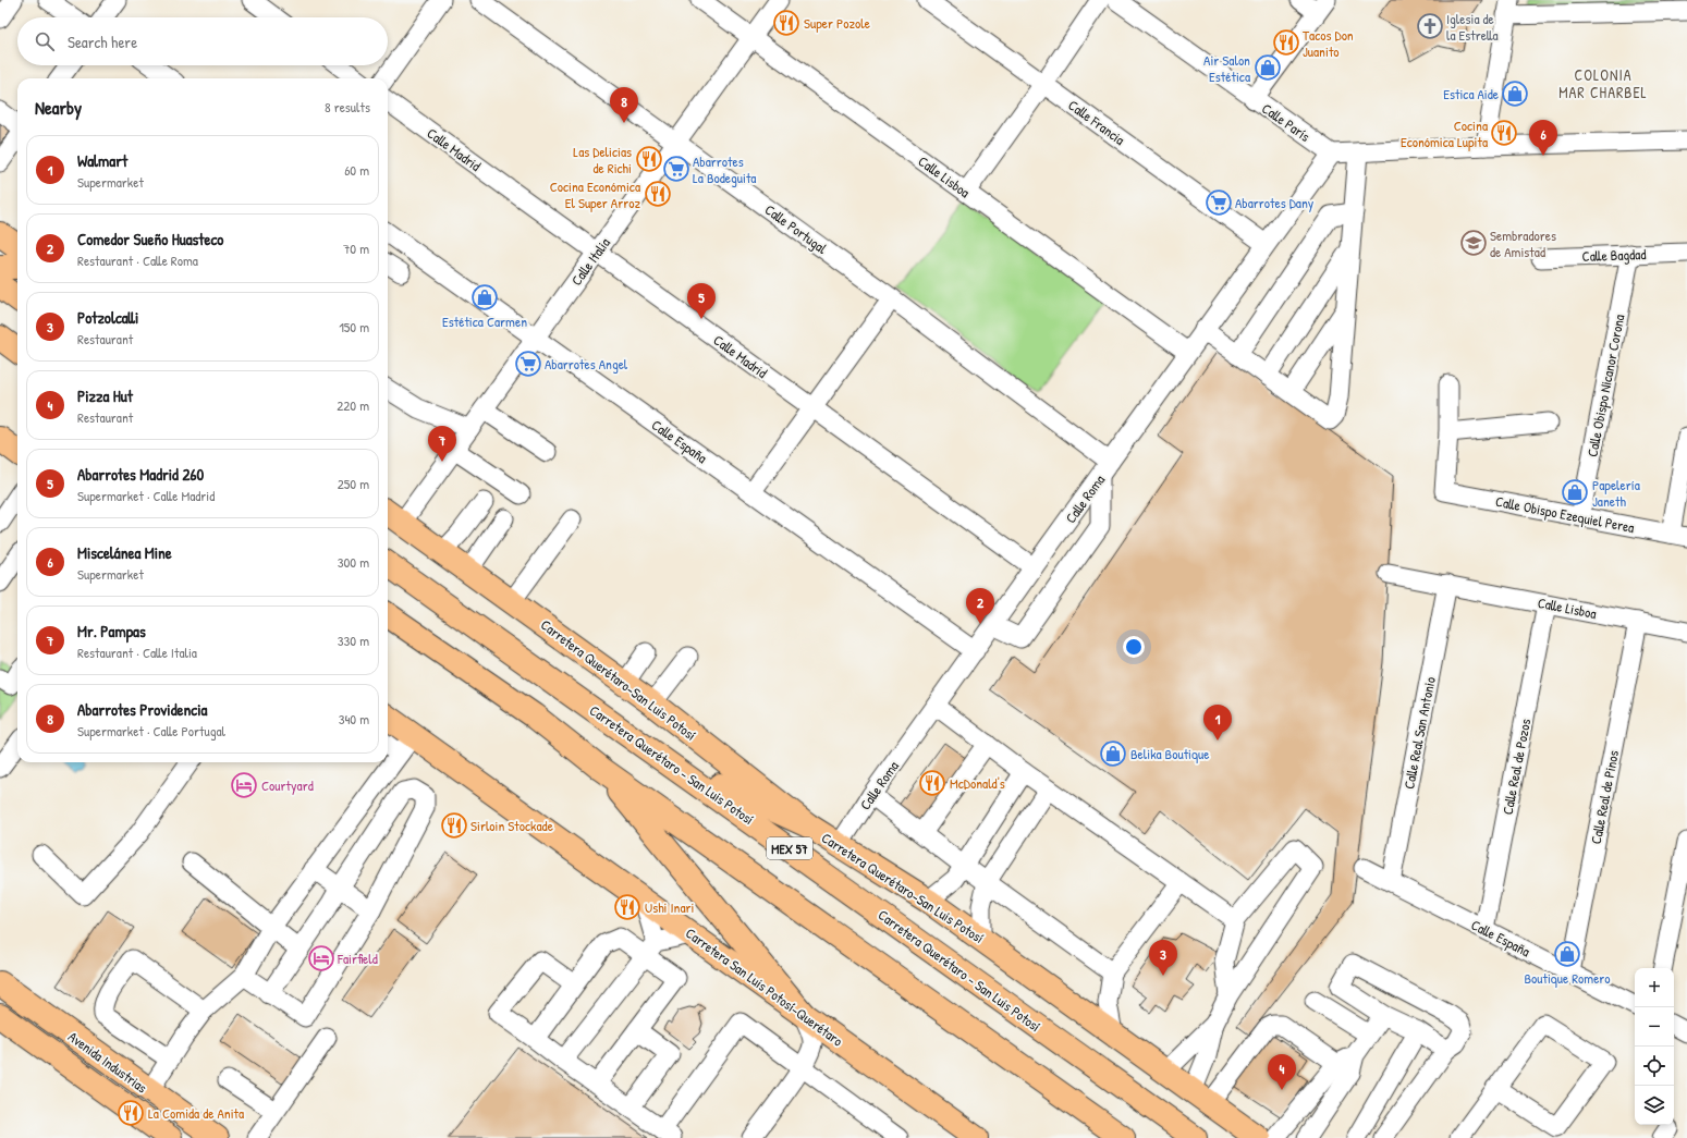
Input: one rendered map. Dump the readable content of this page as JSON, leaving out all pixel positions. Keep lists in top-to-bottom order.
{
  "streets": {
    "main road": [
      "Carretera Querétaro-San Luis Potosí",
      "Carretera Querétaro - San Luis Potosí",
      "MEX 57",
      "Carretera San Luis Potosí-Querétaro",
      "Avenida Industrias"
    ],
    "street": [
      "Calle Francia",
      "Calle París",
      "Calle Madrid",
      "Calle Lisboa",
      "Calle Portugal",
      "Calle Bagdad",
      "Calle Italia",
      "Calle Obispo Nicanor Corona",
      "Calle España",
      "Calle Roma",
      "Calle Obispo Ezequiel Perea",
      "Calle Real San Antonio",
      "Calle Real de Pozos",
      "Calle Real de Pinos"
    ]
  },
  "crossings": [
    ["Calle Francia", "Calle Roma"],
    ["Calle París", "Calle Roma"],
    ["Calle Madrid", "Calle Italia"],
    ["Calle Madrid", "Calle Roma"],
    ["Calle Lisboa", "Calle Italia"],
    ["Calle Lisboa", "Calle Roma"],
    ["Calle Lisboa", "Calle Real San Antonio"],
    ["Calle Lisboa", "Calle Real de Pozos"],
    ["Calle Lisboa", "Calle Real de Pinos"],
    ["Calle Portugal", "Calle Italia"],
    ["Calle Portugal", "Calle Roma"],
    ["Calle Bagdad", "Calle Obispo Nicanor Corona"],
    ["Calle Italia", "Calle España"],
    ["Calle Italia", "Carretera Querétaro-San Luis Potosí"],
    ["Calle Obispo Nicanor Corona", "Calle Obispo Ezequiel Perea"],
    ["Calle España", "Calle Roma"],
    ["Calle España", "Calle Real San Antonio"],
    ["Calle España", "Calle Real de Pozos"],
    ["Calle España", "Calle Real de Pinos"],
    ["Calle Roma", "Carretera Querétaro-San Luis Potosí"]
  ],
  "districts": ["COLONIA MAR CHARBEL"],
  "places": {
    "restaurant": [
      "Super Pozole",
      "Tacos Don Juanito",
      "Cocina Económica Lupita",
      "Las Delicias de Richi",
      "Cocina Económica El Super Arroz",
      "McDonald's",
      "Sirloin Stockade",
      "Ushi Inari",
      "La Comida de Anita"
    ],
    "church": ["Iglesia de la Estrella"],
    "shop": [
      "Air Salon Estética",
      "Estica Aide",
      "Estética Carmen",
      "Papelería Janeth",
      "Belika Boutique",
      "Boutique Romero"
    ],
    "supermarket": ["Abarrotes La Bodeguita", "Abarrotes Dany", "Abarrotes Angel"],
    "school or university": ["Sembradores de Amistad"],
    "hotel": ["Courtyard", "Fairfield"]
  },
  "page": {
    "search": "Search here",
    "heading": ["Nearby", "8 results"],
    "pins": [
      "8",
      "6",
      "5",
      "7",
      "2",
      "1",
      "3",
      "4"
    ],
    "list": [
      {
        "mark": "1",
        "name": "Walmart",
        "note": "Supermarket",
        "value": "60 m"
      },
      {
        "mark": "2",
        "name": "Comedor Sueño Huasteco",
        "note": "Restaurant · Calle Roma",
        "value": "70 m"
      },
      {
        "mark": "3",
        "name": "Potzolcalli",
        "note": "Restaurant",
        "value": "150 m"
      },
      {
        "mark": "4",
        "name": "Pizza Hut",
        "note": "Restaurant",
        "value": "220 m"
      },
      {
        "mark": "5",
        "name": "Abarrotes Madrid 260",
        "note": "Supermarket · Calle Madrid",
        "value": "250 m"
      },
      {
        "mark": "6",
        "name": "Miscelánea Mine",
        "note": "Supermarket",
        "value": "300 m"
      },
      {
        "mark": "7",
        "name": "Mr. Pampas",
        "note": "Restaurant · Calle Italia",
        "value": "330 m"
      },
      {
        "mark": "8",
        "name": "Abarrotes Providencia",
        "note": "Supermarket · Calle Portugal",
        "value": "340 m"
      }
    ],
    "map_buttons": ["+", "−"]
  }
}
